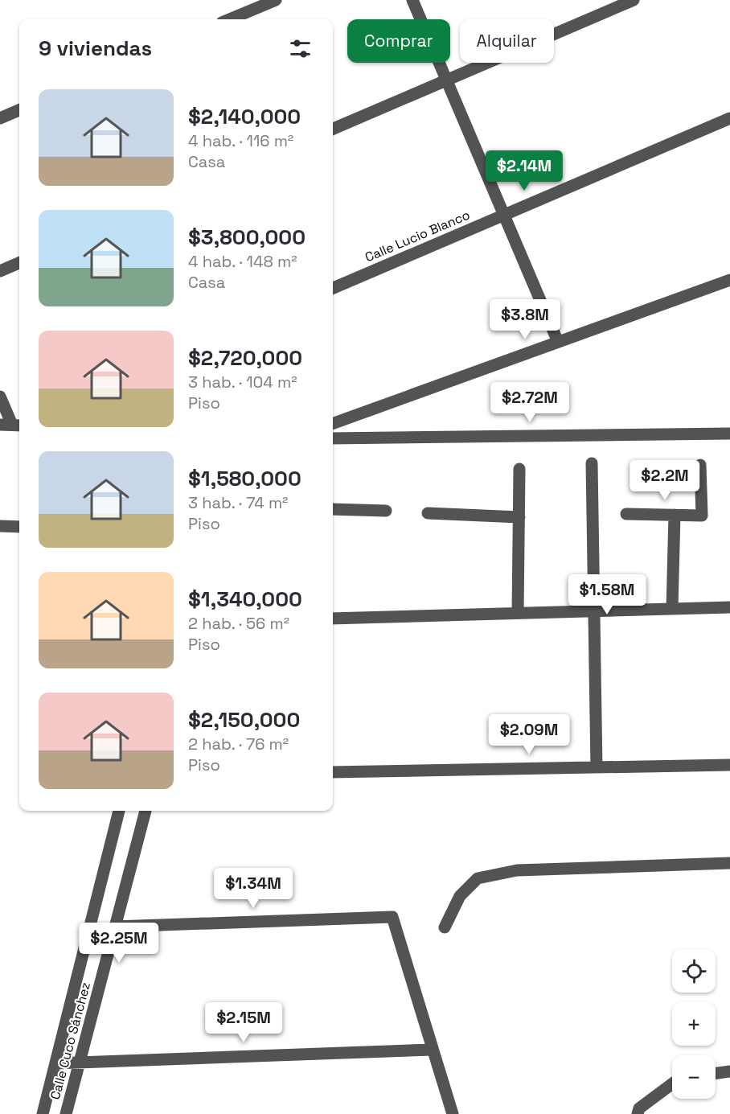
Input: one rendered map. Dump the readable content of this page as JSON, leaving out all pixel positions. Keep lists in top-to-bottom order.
{
  "streets": {
    "street": ["Calle Lucio Blanco", "Calle Cuco Sánchez"]
  },
  "page": {
    "chip": ["Comprar", "Alquilar"],
    "heading": "9 viviendas",
    "list": [
      {
        "name": "$2,140,000",
        "note": "4 hab. · 116 m² · Casa"
      },
      {
        "name": "$3,800,000",
        "note": "4 hab. · 148 m² · Casa"
      },
      {
        "name": "$2,720,000",
        "note": "3 hab. · 104 m² · Piso"
      },
      {
        "name": "$1,580,000",
        "note": "3 hab. · 74 m² · Piso"
      },
      {
        "name": "$1,340,000",
        "note": "2 hab. · 56 m² · Piso"
      },
      {
        "name": "$2,150,000",
        "note": "2 hab. · 76 m² · Piso"
      }
    ],
    "price": [
      "$2.14M",
      "$3.8M",
      "$2.72M",
      "$2.2M",
      "$1.58M",
      "$2.09M",
      "$1.34M",
      "$2.25M",
      "$2.15M"
    ],
    "map_buttons": ["+", "−"]
  }
}
